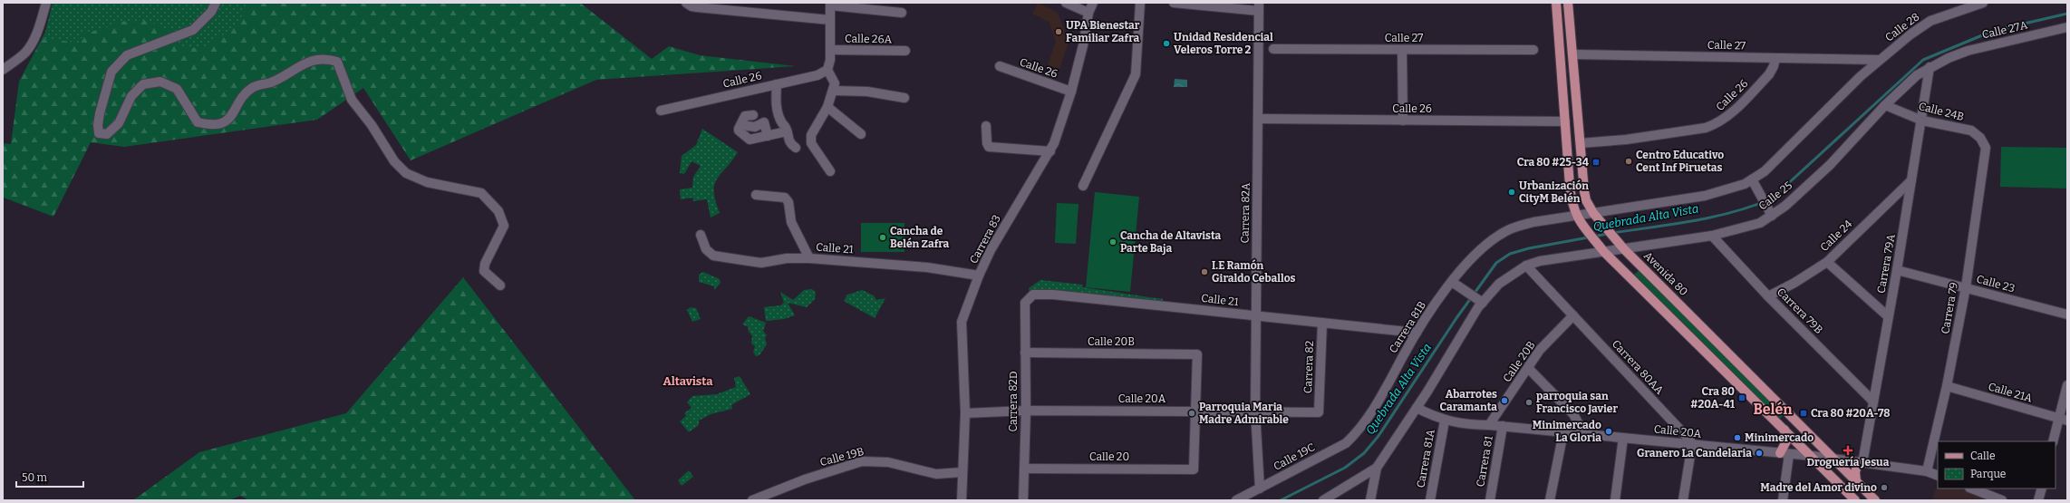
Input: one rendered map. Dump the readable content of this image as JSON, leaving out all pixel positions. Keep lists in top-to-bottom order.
{
  "streets": {
    "main road": ["Avenida 80"],
    "street": [
      "Calle 28",
      "Calle 27A",
      "Calle 27",
      "Calle 26A",
      "Calle 26",
      "Calle 24B",
      "Calle 25",
      "Carrera 82A",
      "Calle 24",
      "Carrera 83",
      "Calle 21",
      "Carrera 79A",
      "Calle 23",
      "Carrera 79",
      "Carrera 79B",
      "Carrera 81B",
      "Calle 20B",
      "Carrera 82",
      "Carrera 80AA",
      "Calle 21A",
      "Calle 20A",
      "Carrera 82D",
      "Calle 19B",
      "Calle 20",
      "Calle 19C",
      "Carrera 81A",
      "Carrera 81"
    ]
  },
  "crossings": [
    ["Calle 28", "Calle 27"],
    ["Calle 27A", "Calle 25"],
    ["Calle 27", "Calle 26"],
    ["Calle 27", "Avenida 80"],
    ["Calle 26", "Carrera 82A"],
    ["Calle 26", "Carrera 83"],
    ["Calle 26", "Avenida 80"],
    ["Calle 24B", "Calle 25"],
    ["Calle 24B", "Carrera 79A"],
    ["Calle 24B", "Carrera 79"],
    ["Calle 25", "Carrera 79A"],
    ["Calle 25", "Avenida 80"],
    ["Calle 25", "Carrera 79B"],
    ["Calle 25", "Carrera 80AA"],
    ["Carrera 82A", "Calle 21"],
    ["Carrera 82A", "Calle 20A"],
    ["Carrera 82A", "Calle 19C"],
    ["Calle 24", "Carrera 79A"],
    ["Calle 24", "Carrera 79B"],
    ["Carrera 83", "Calle 21"],
    ["Carrera 83", "Calle 20A"],
    ["Carrera 83", "Calle 19B"],
    ["Calle 21", "Carrera 81B"],
    ["Calle 21", "Carrera 82"],
    ["Calle 21", "Carrera 82D"],
    ["Carrera 79A", "Calle 23"],
    ["Carrera 79A", "Carrera 79B"],
    ["Carrera 79A", "Calle 20A"],
    ["Avenida 80", "Calle 20A"],
    ["Calle 23", "Carrera 79"],
    ["Carrera 79", "Calle 21A"],
    ["Carrera 79", "Calle 20A"],
    ["Carrera 81B", "Calle 19C"],
    ["Calle 20B", "Carrera 80AA"],
    ["Calle 20B", "Calle 20A"],
    ["Calle 20B", "Carrera 82D"],
    ["Calle 20B", "Calle 20"],
    ["Carrera 82", "Calle 20A"],
    ["Carrera 80AA", "Calle 20A"],
    ["Calle 20A", "Carrera 82D"],
    ["Calle 20A", "Calle 20"],
    ["Calle 20A", "Carrera 81A"],
    ["Calle 20A", "Carrera 81"],
    ["Carrera 82D", "Calle 20"]
  ],
  "districts": ["Altavista", "Belén"],
  "water": ["Quebrada Alta Vista"],
  "places": {
    "other": [
      "UPA Bienestar Familiar Zafra",
      "Unidad Residencial Veleros Torre 2",
      "Centro Educativo Cent Inf Piruetas",
      "Urbanización CityM Belén",
      "Cancha de Belén Zafra",
      "Cancha de Altavista Parte Baja",
      "I.E Ramón Giraldo Ceballos",
      "Abarrotes Caramanta",
      "parroquia san Francisco Javier",
      "Parroquia Maria Madre Admirable",
      "Minimercado La Gloria",
      "Minimercado",
      "Granero La Candelaria",
      "Madre del Amor divino"
    ],
    "transit": ["Cra 80 #25-34", "Cra 80 #20A-41", "Cra 80 #20A-78"],
    "health": ["Droguería Jesua"]
  },
  "legend": ["Calle", "Parque"],
  "scale_bar": "50 m"
}
